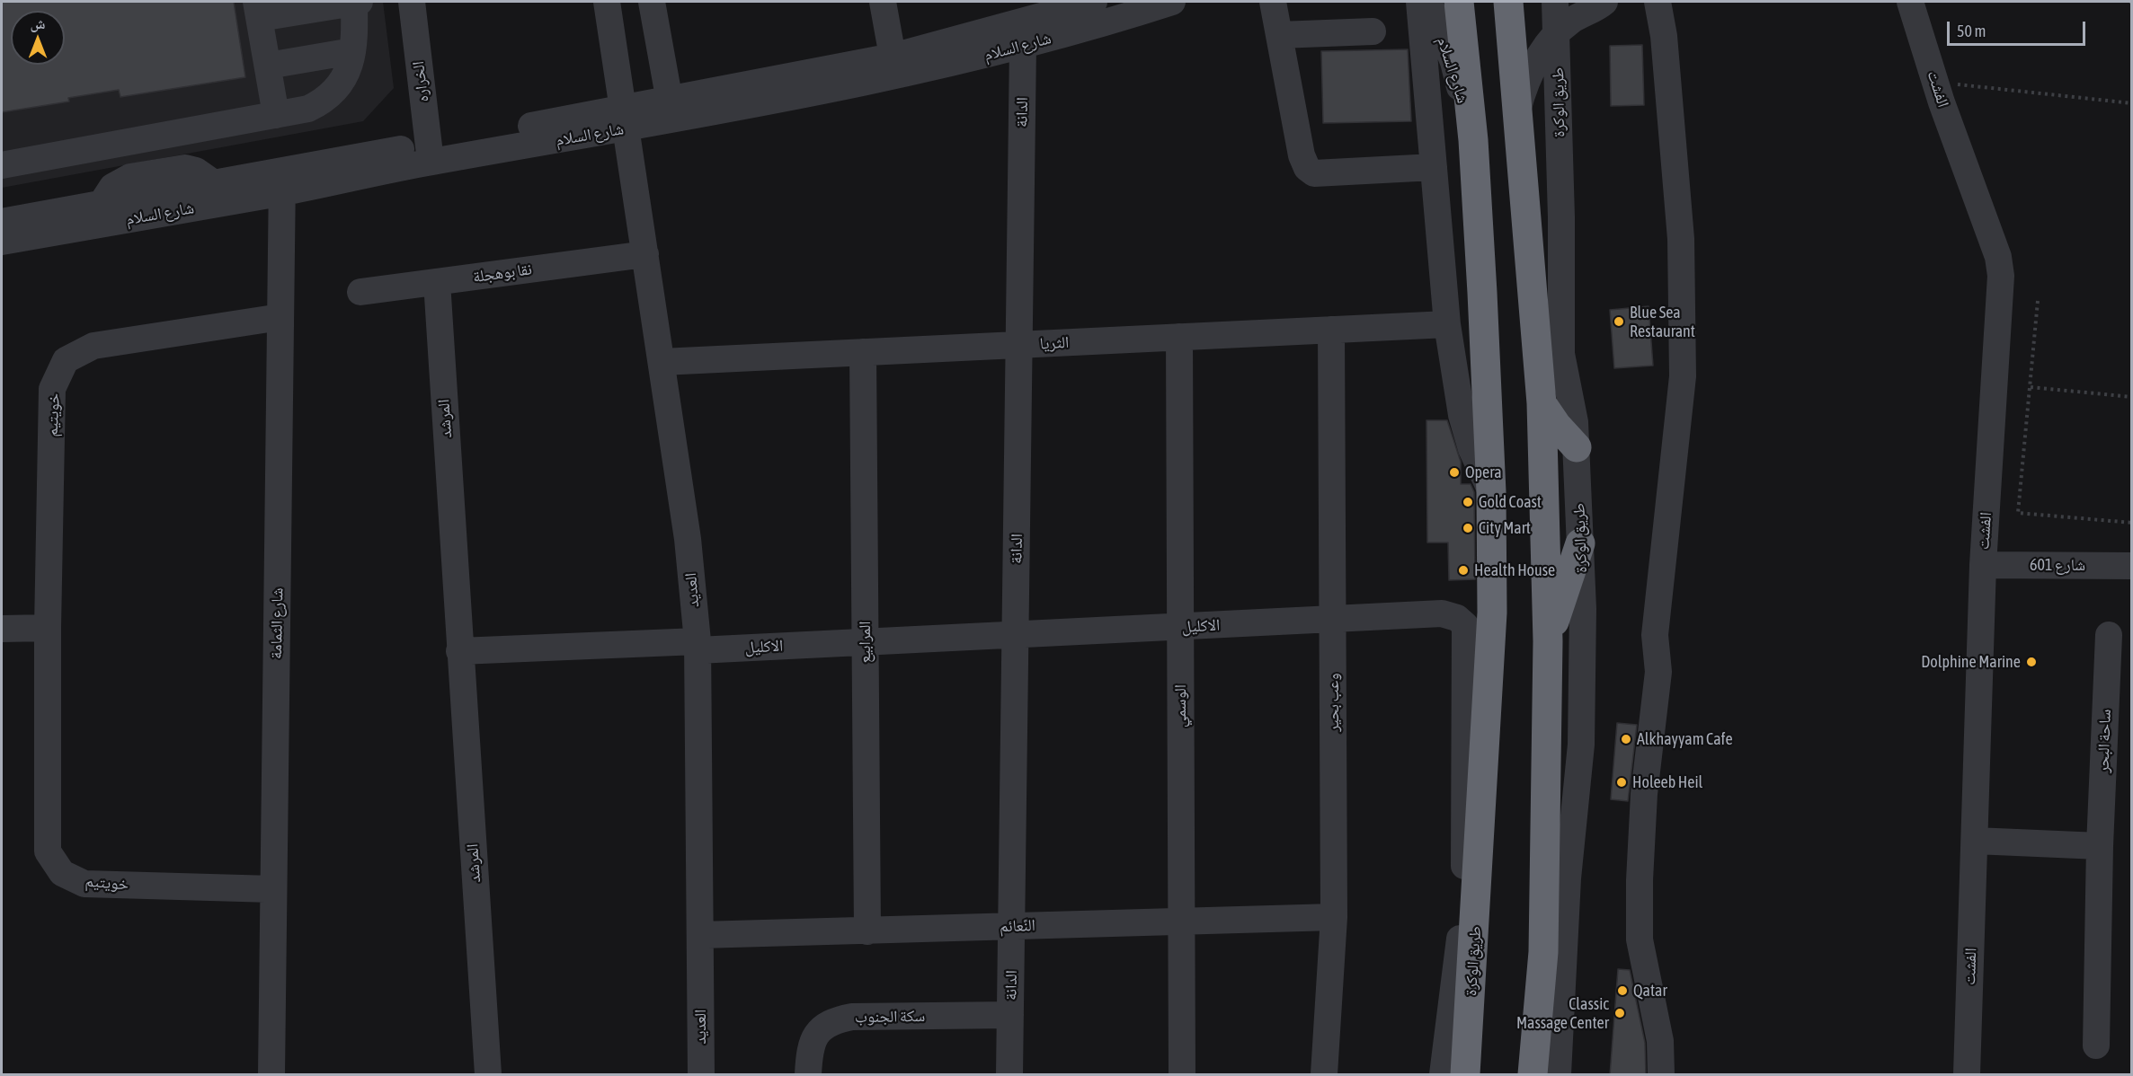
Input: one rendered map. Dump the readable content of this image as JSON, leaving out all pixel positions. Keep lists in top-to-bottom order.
{
  "streets": {
    "highway": ["طريق الوكرة"],
    "street": [
      "شارع السلام",
      "الخراره",
      "الفشت",
      "الدانة",
      "نقا بوهجلة",
      "الثريا",
      "خويتيم",
      "المرشد",
      "شارع 601",
      "العديد",
      "شارع الثمامة",
      "الاكليل",
      "المرابيع",
      "وعب بحير",
      "الوسمي",
      "ساحة البحر",
      "النًعائم",
      "سكة الجنوب"
    ]
  },
  "crossings": [
    ["شارع السلام", "الخراره"],
    ["شارع السلام", "طريق الوكرة"],
    ["شارع السلام", "الدانة"],
    ["شارع السلام", "العديد"],
    ["شارع السلام", "شارع الثمامة"],
    ["الفشت", "شارع 601"],
    ["طريق الوكرة", "الثريا"],
    ["طريق الوكرة", "الاكليل"],
    ["الدانة", "الثريا"],
    ["الدانة", "الاكليل"],
    ["الدانة", "النًعائم"],
    ["الدانة", "سكة الجنوب"],
    ["نقا بوهجلة", "المرشد"],
    ["نقا بوهجلة", "العديد"],
    ["الثريا", "العديد"],
    ["الثريا", "المرابيع"],
    ["الثريا", "وعب بحير"],
    ["الثريا", "الوسمي"],
    ["خويتيم", "شارع الثمامة"],
    ["العديد", "الاكليل"],
    ["العديد", "النًعائم"],
    ["الاكليل", "المرابيع"],
    ["الاكليل", "وعب بحير"],
    ["الاكليل", "الوسمي"],
    ["المرابيع", "النًعائم"],
    ["وعب بحير", "النًعائم"],
    ["الوسمي", "النًعائم"]
  ],
  "places": [
    "Blue Sea Restaurant",
    "Opera",
    "Gold Coast",
    "City Mart",
    "Health House",
    "Dolphine Marine",
    "Alkhayyam Cafe",
    "Holeeb Heil",
    "Qatar",
    "Classic Massage Center"
  ],
  "scale_bar": "50 m",
  "north": "top"
}
